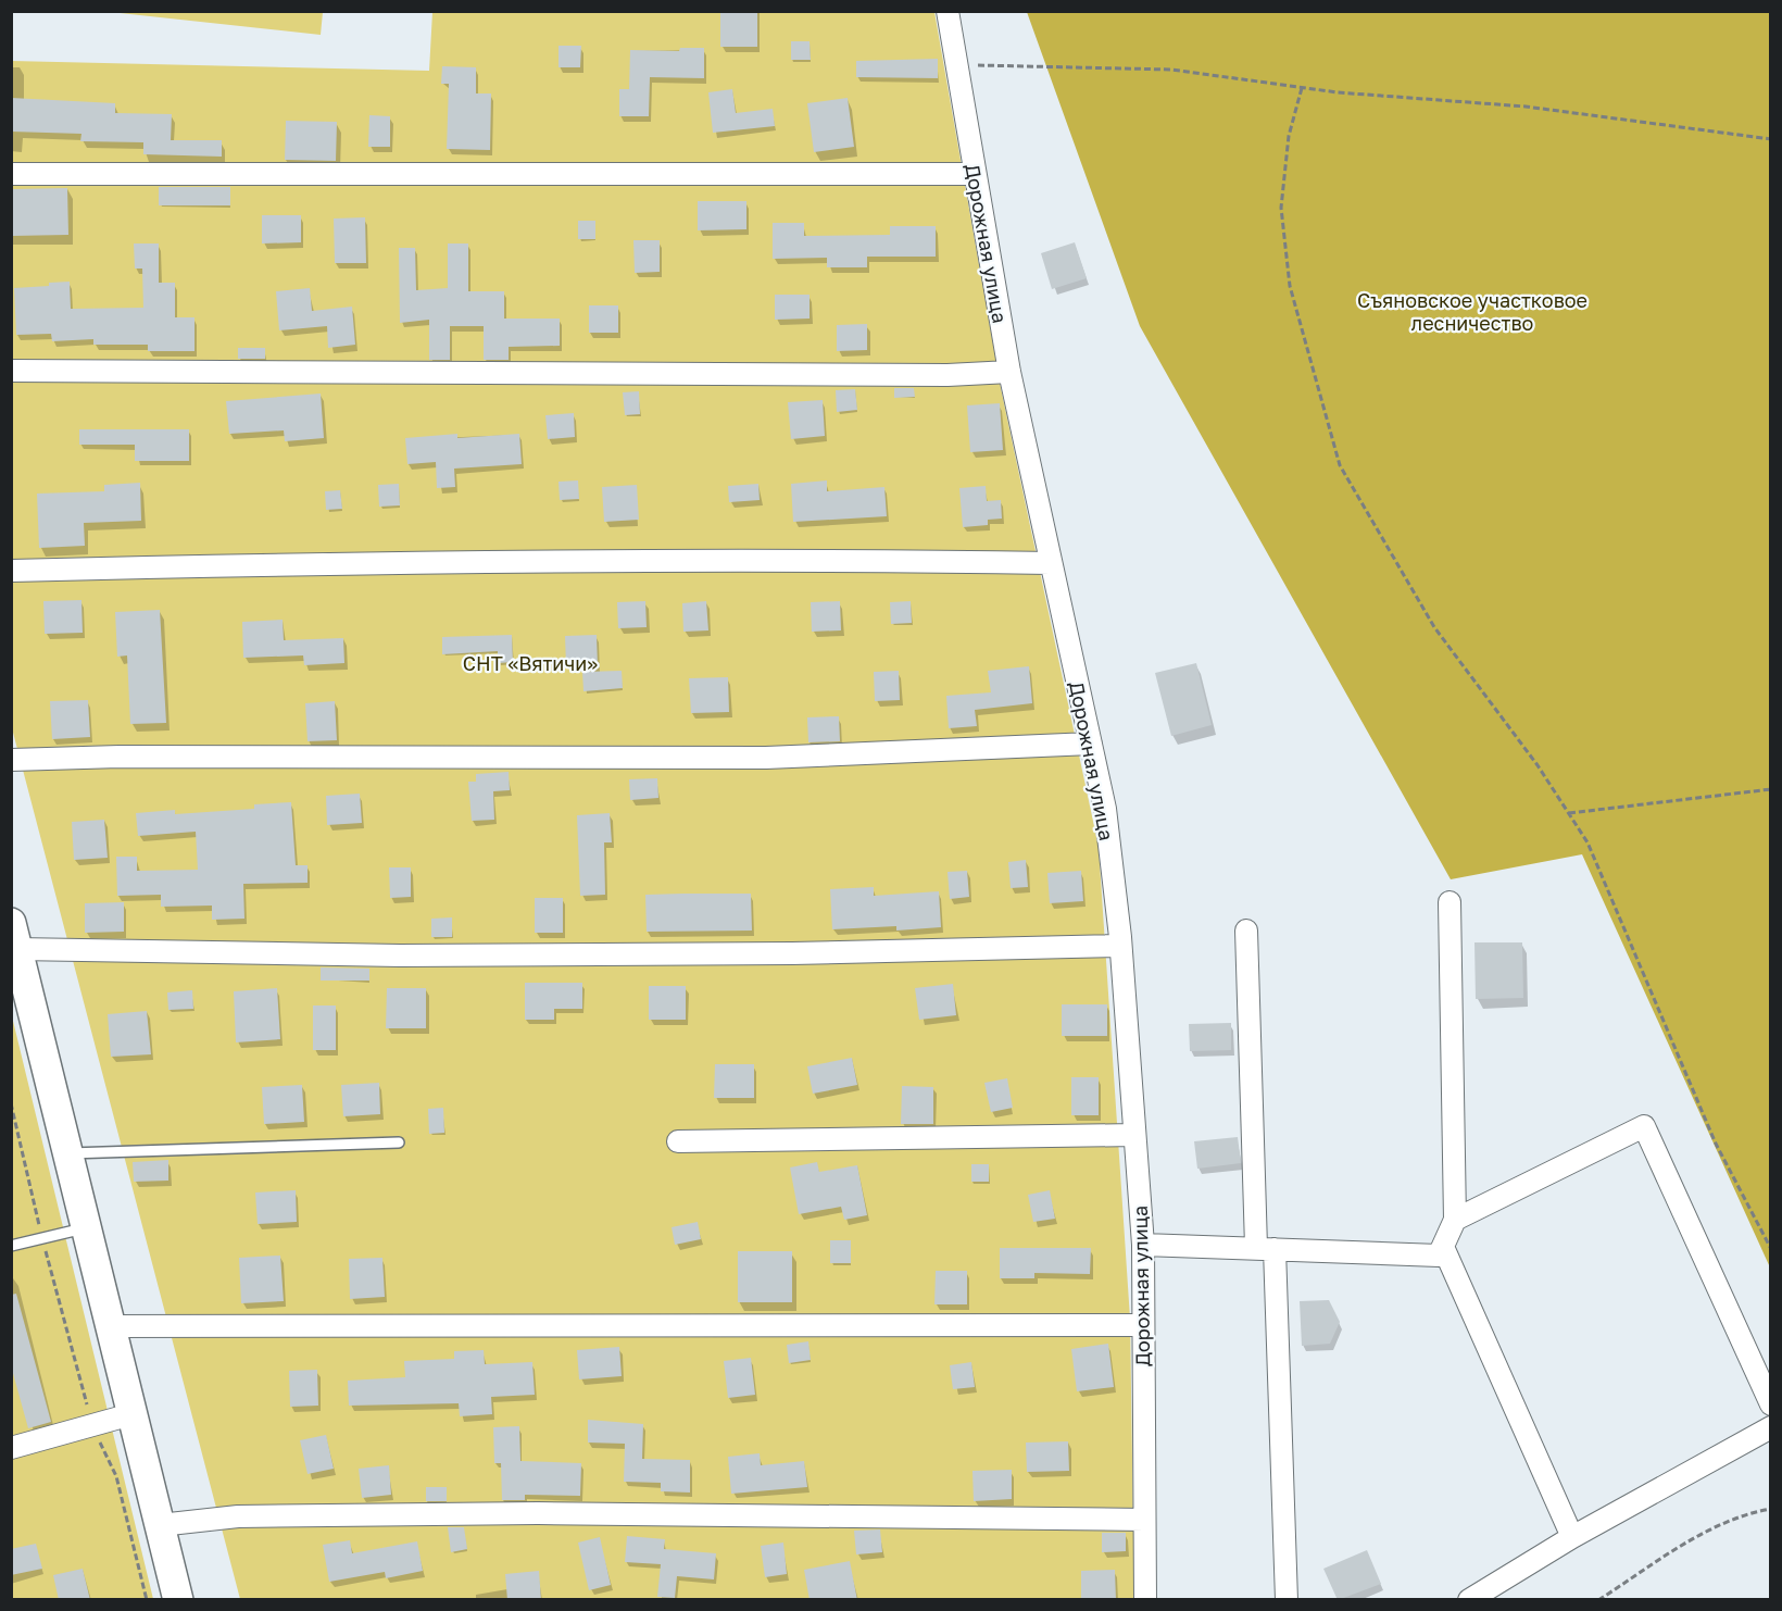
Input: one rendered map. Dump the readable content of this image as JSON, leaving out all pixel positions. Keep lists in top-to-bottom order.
{
  "streets": {
    "street": ["Дорожная улица"]
  },
  "parks": ["Съяновское участковое лесничество", "СНТ «Вятичи»"]
}
